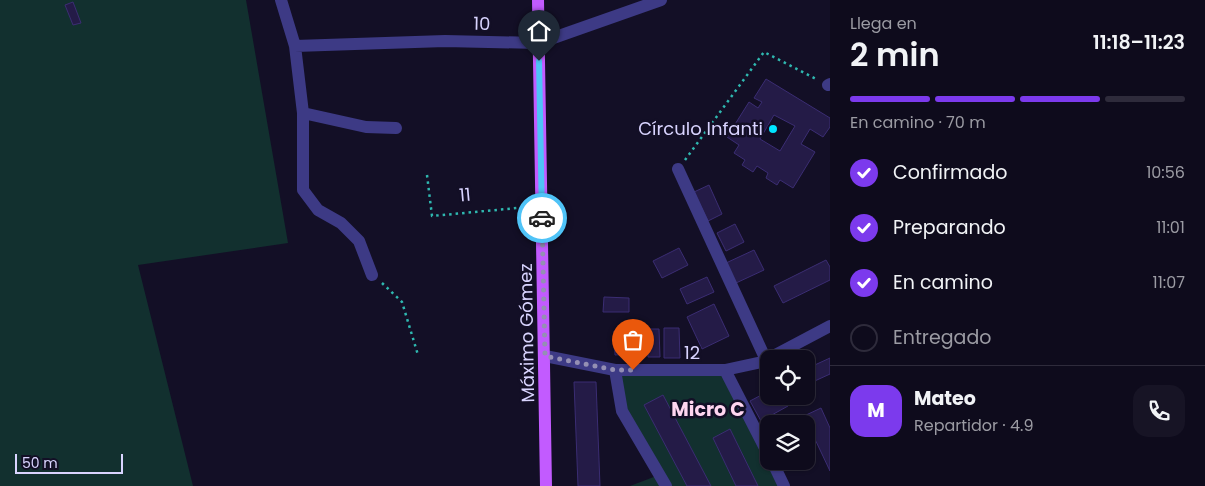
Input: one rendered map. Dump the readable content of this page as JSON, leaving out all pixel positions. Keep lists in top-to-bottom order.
{
  "streets": {
    "main road": ["Máximo Gómez"],
    "street": ["10", "12"],
    "path": ["11"]
  },
  "crossings": [
    ["10", "Máximo Gómez"],
    ["11", "Máximo Gómez"],
    ["Máximo Gómez", "12"]
  ],
  "districts": ["Micro C"],
  "places": ["Círculo Infanti"],
  "scale_bar": "50 m",
  "page": {
    "heading": ["2 min", "Llega en", "11:18–11:23"],
    "panel": ["Mateo", "Repartidor · 4.9"],
    "bar": "En camino · 70 m",
    "list": [
      ["Confirmado", "10:56"],
      ["Preparando", "11:01"],
      ["En camino", "11:07"],
      "Entregado"
    ],
    "round": "M",
    "scale": "50 m"
  }
}
